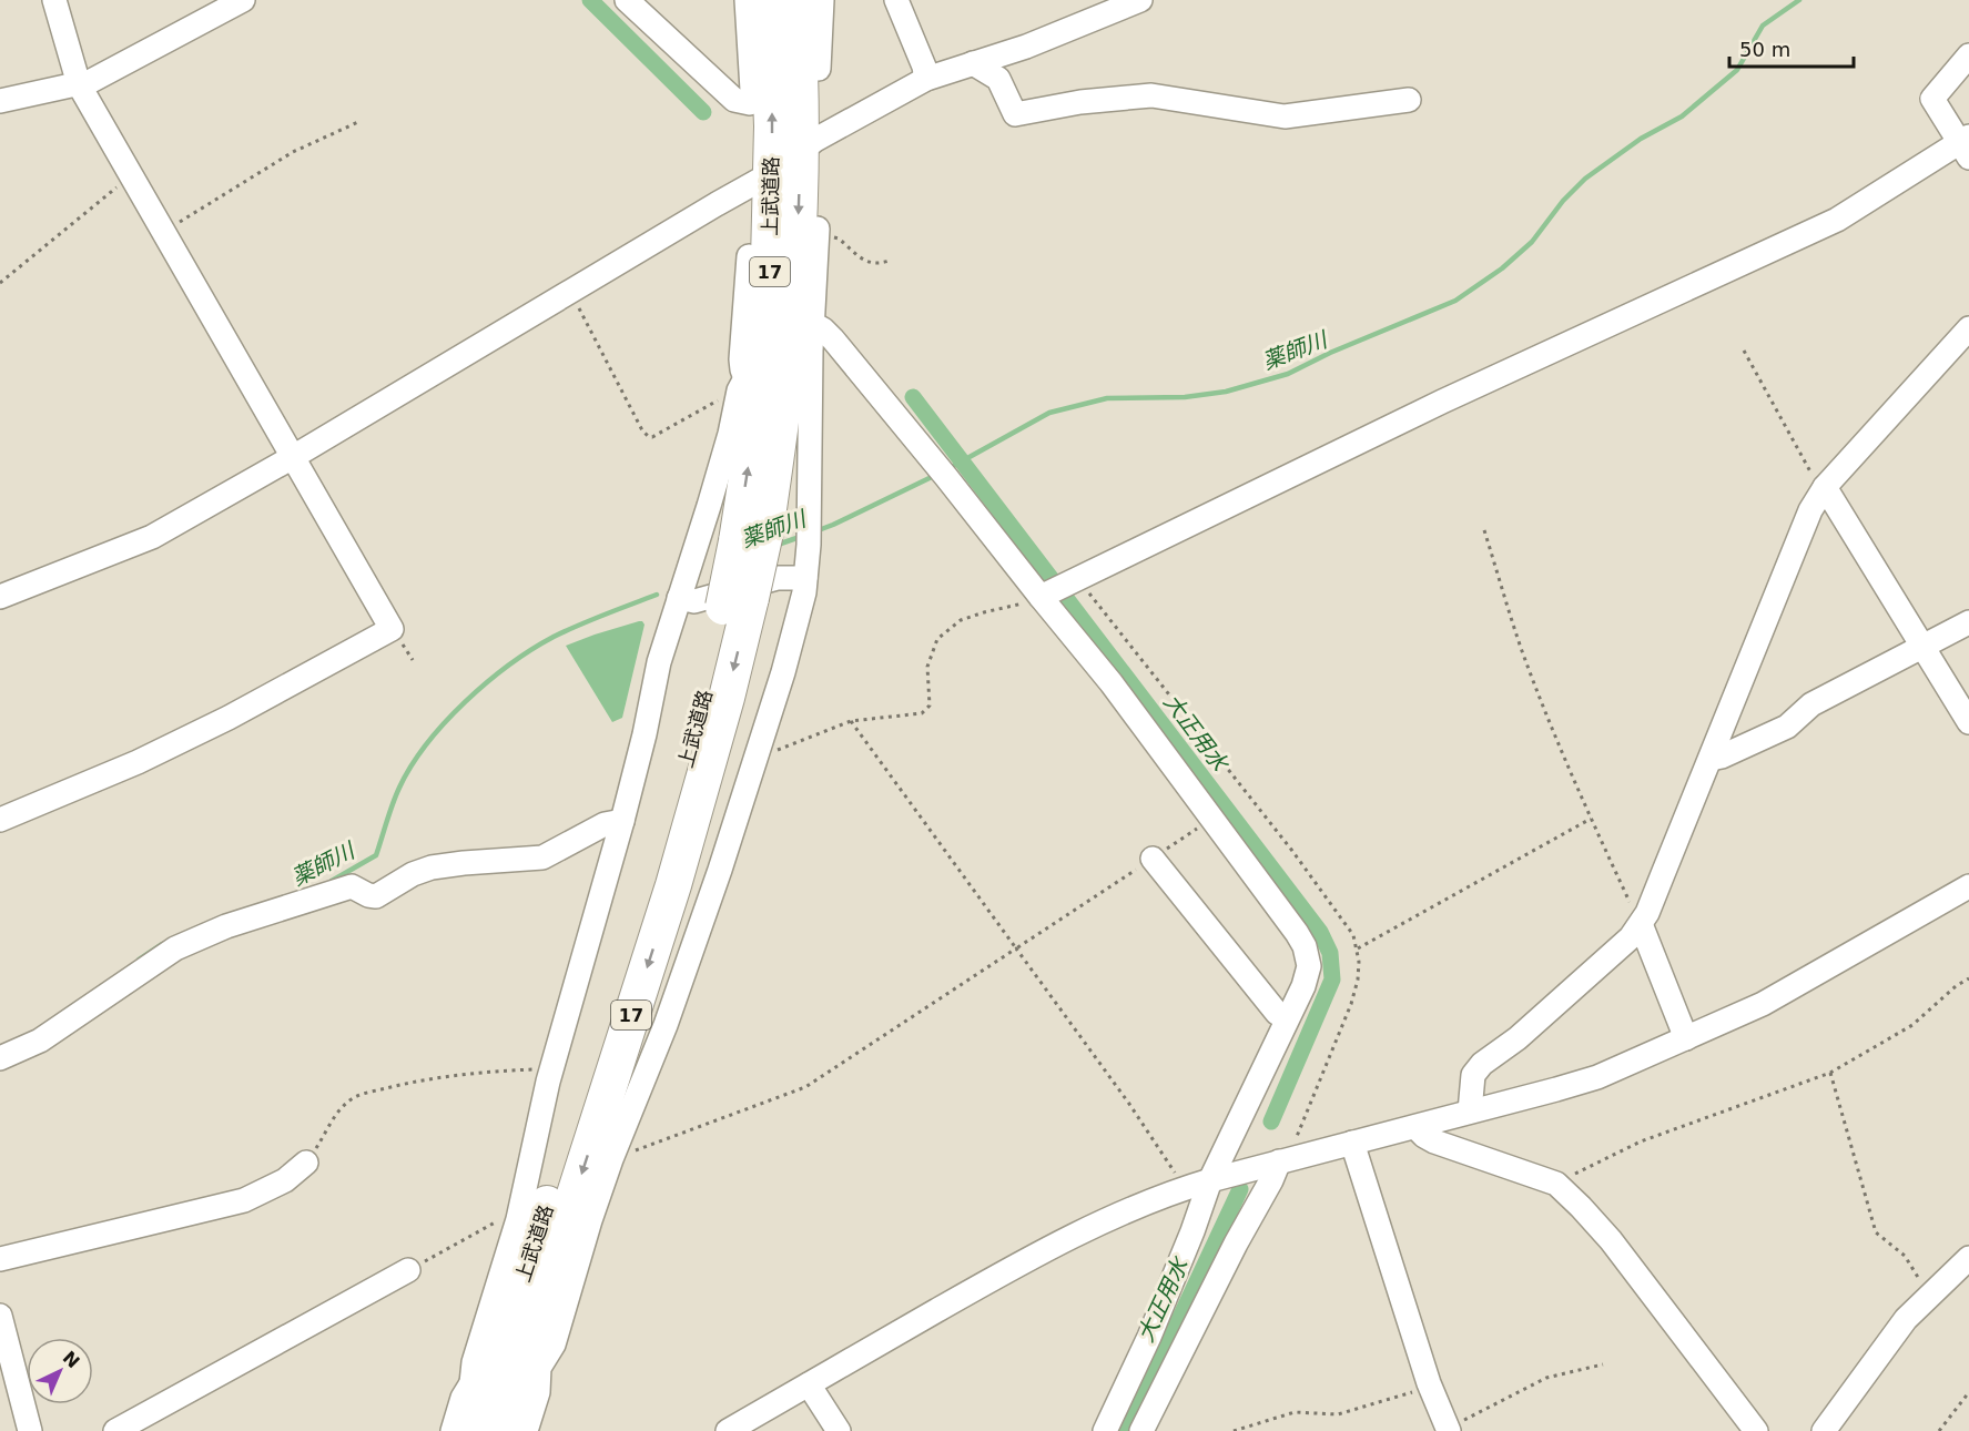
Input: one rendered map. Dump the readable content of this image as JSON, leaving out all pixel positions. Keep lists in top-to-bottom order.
{
  "streets": {
    "highway": ["上武道路", "17"]
  },
  "water": ["薬師川", "大正用水"],
  "scale_bar": "50 m",
  "north": "top right"
}
